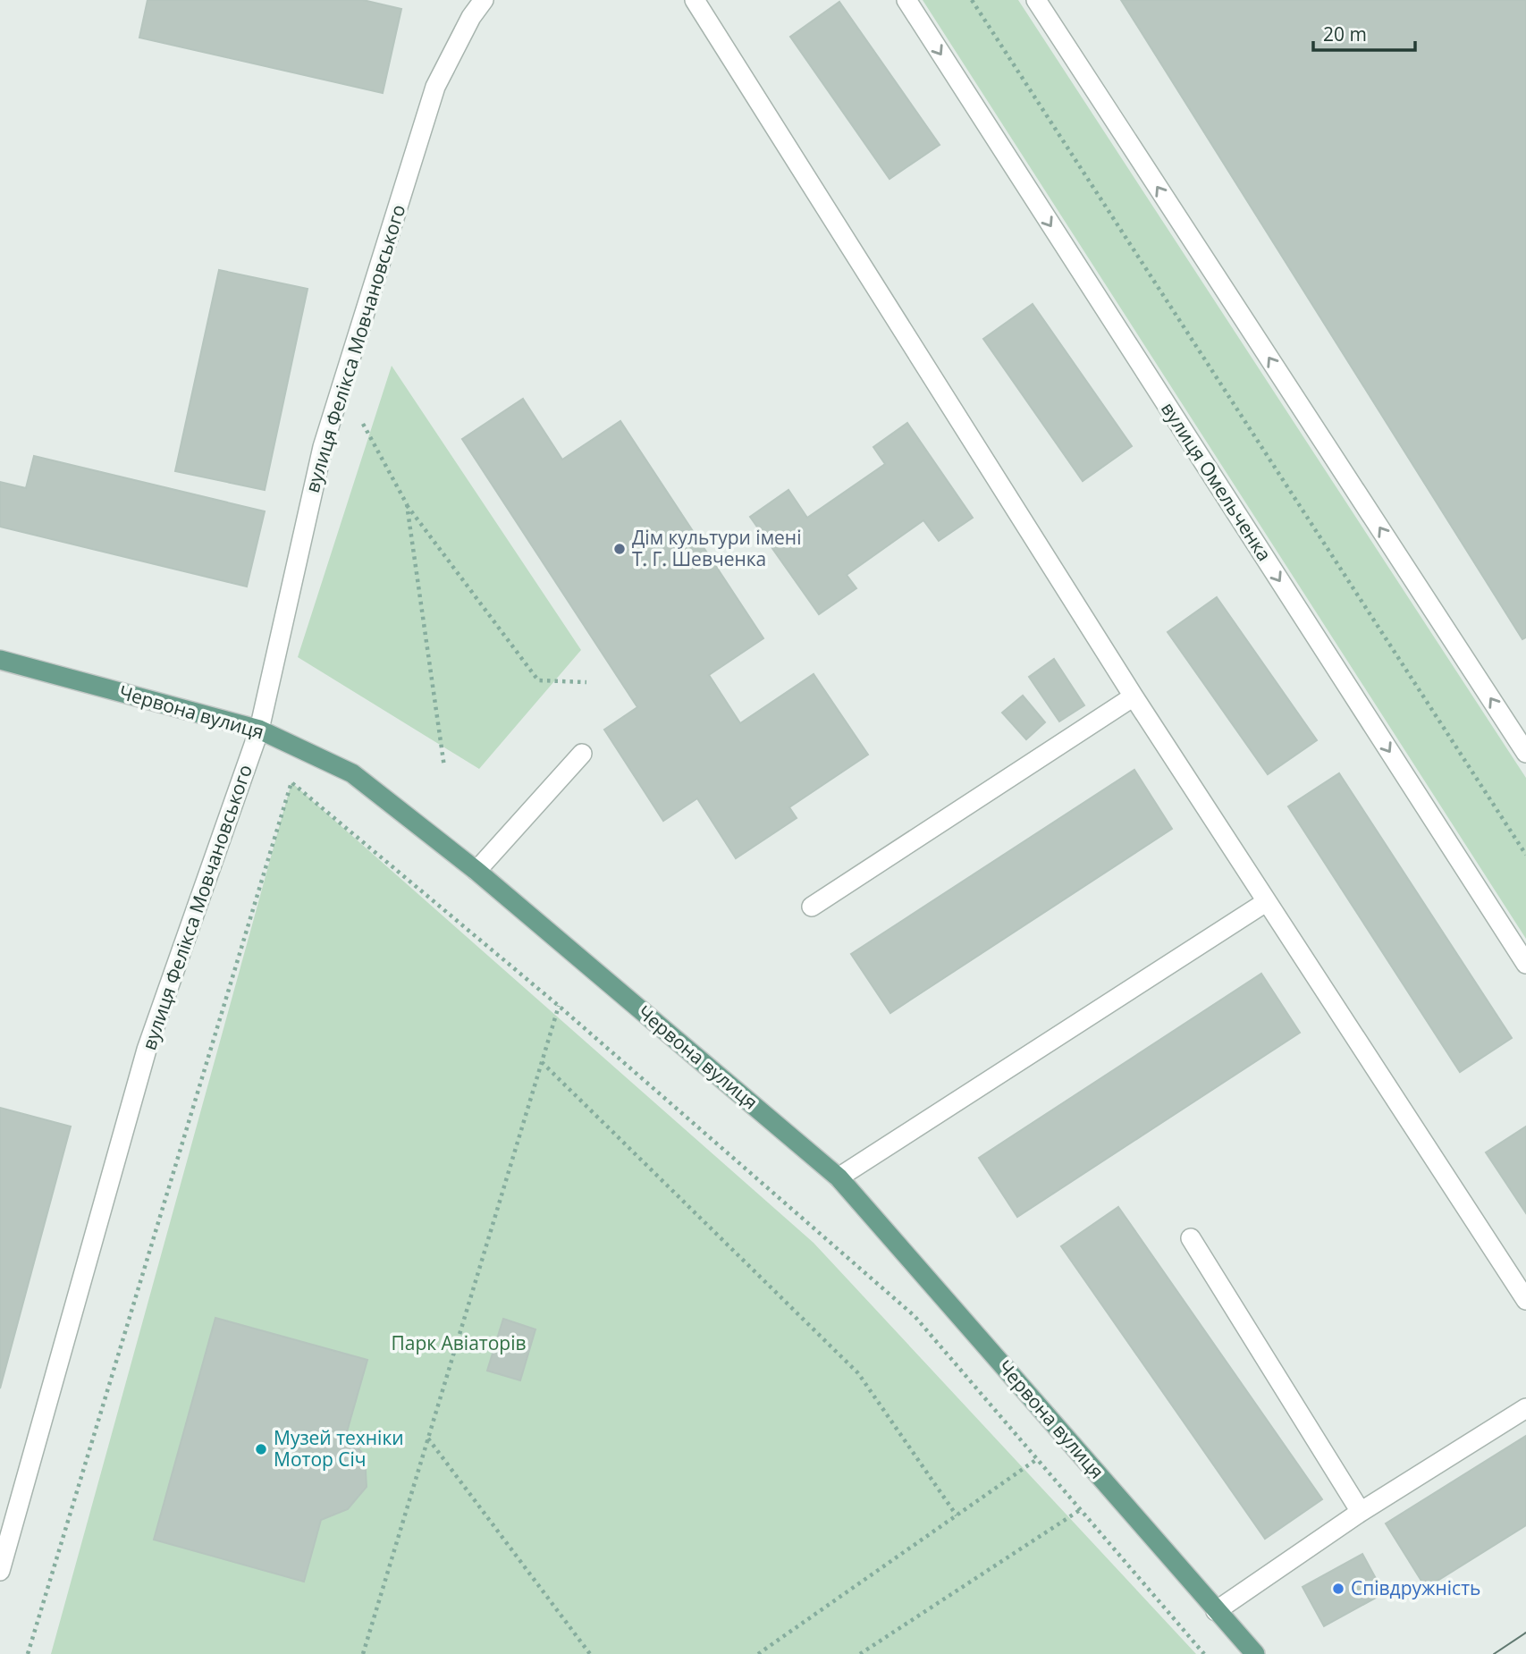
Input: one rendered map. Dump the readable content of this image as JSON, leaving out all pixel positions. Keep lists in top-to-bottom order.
{
  "streets": {
    "main road": ["Червона вулиця"],
    "street": ["вулиця Фелікса Мовчановського", "вулиця Омельченка"]
  },
  "crossings": [
    ["вулиця Фелікса Мовчановського", "Червона вулиця"]
  ],
  "parks": ["Парк Авіаторів"],
  "places": ["Дім культури імені Т. Г. Шевченка", "Музей техніки Мотор Січ", "Співдружність"],
  "scale_bar": "20 m"
}
